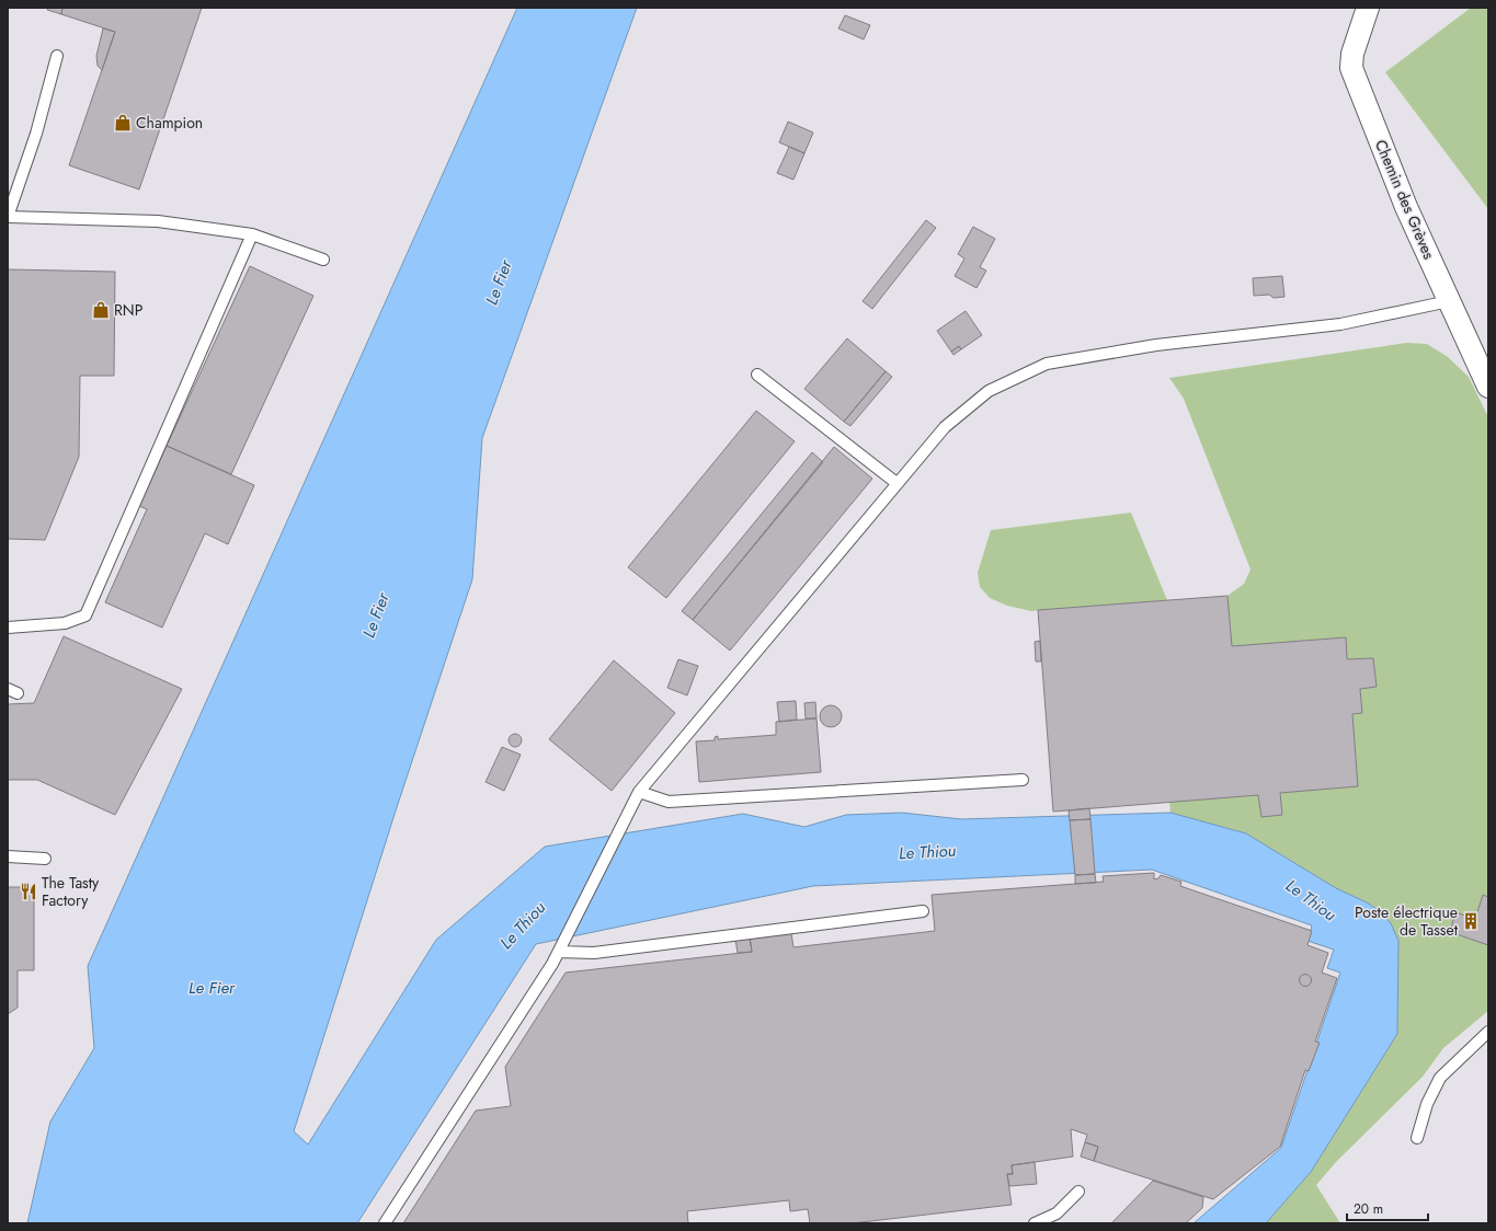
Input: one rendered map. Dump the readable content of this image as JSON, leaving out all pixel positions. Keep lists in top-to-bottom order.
{
  "streets": {
    "street": ["Chemin des Grèves"]
  },
  "water": ["Le Fier", "Le Thiou"],
  "places": {
    "shop": ["Champion", "RNP"],
    "restaurant": ["The Tasty Factory"],
    "building": ["Poste électrique de Tasset"]
  },
  "scale_bar": "20 m"
}
